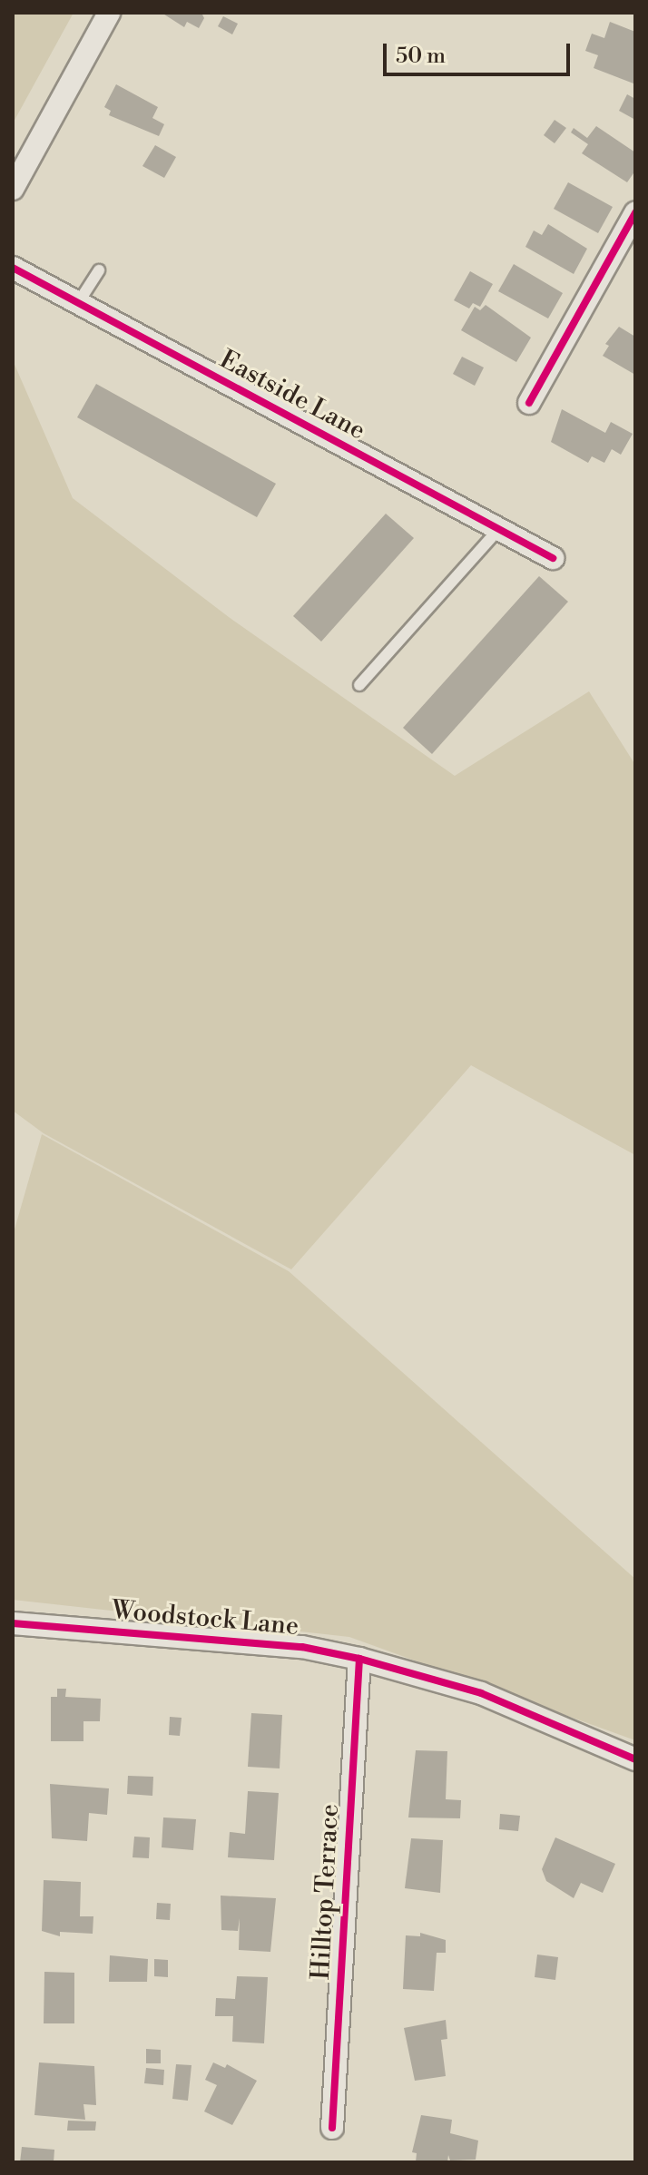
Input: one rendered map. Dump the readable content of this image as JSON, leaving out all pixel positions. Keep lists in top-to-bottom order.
{
  "streets": {
    "street": ["Eastside Lane", "Woodstock Lane", "Hilltop Terrace"]
  },
  "crossings": [
    ["Woodstock Lane", "Hilltop Terrace"]
  ],
  "scale_bar": "50 m"
}
